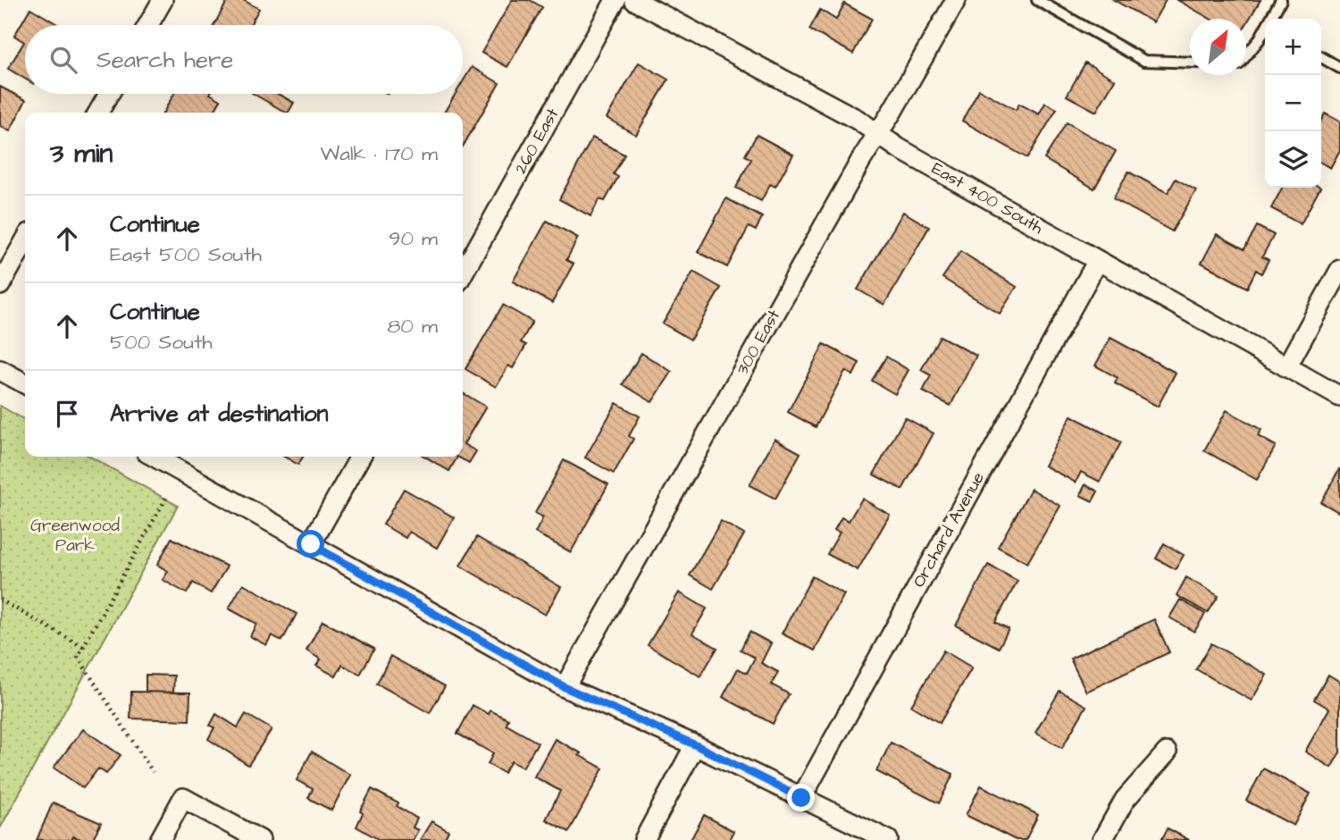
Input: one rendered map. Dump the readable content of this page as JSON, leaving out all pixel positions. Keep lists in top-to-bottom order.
{
  "streets": {
    "street": [
      "260 East",
      "East 400 South",
      "300 East",
      "Orchard Avenue"
    ]
  },
  "crossings": [
    ["East 400 South", "300 East"],
    ["East 400 South", "Orchard Avenue"]
  ],
  "parks": ["Greenwood Park"],
  "north": "top right",
  "page": {
    "map_buttons": ["+", "−"],
    "search": "Search here",
    "heading": ["3 min", "Walk · 170 m"],
    "list": [
      ["Continue", "East 500 South", "90 m"],
      ["Continue", "500 South", "80 m"],
      "Arrive at destination"
    ]
  }
}
